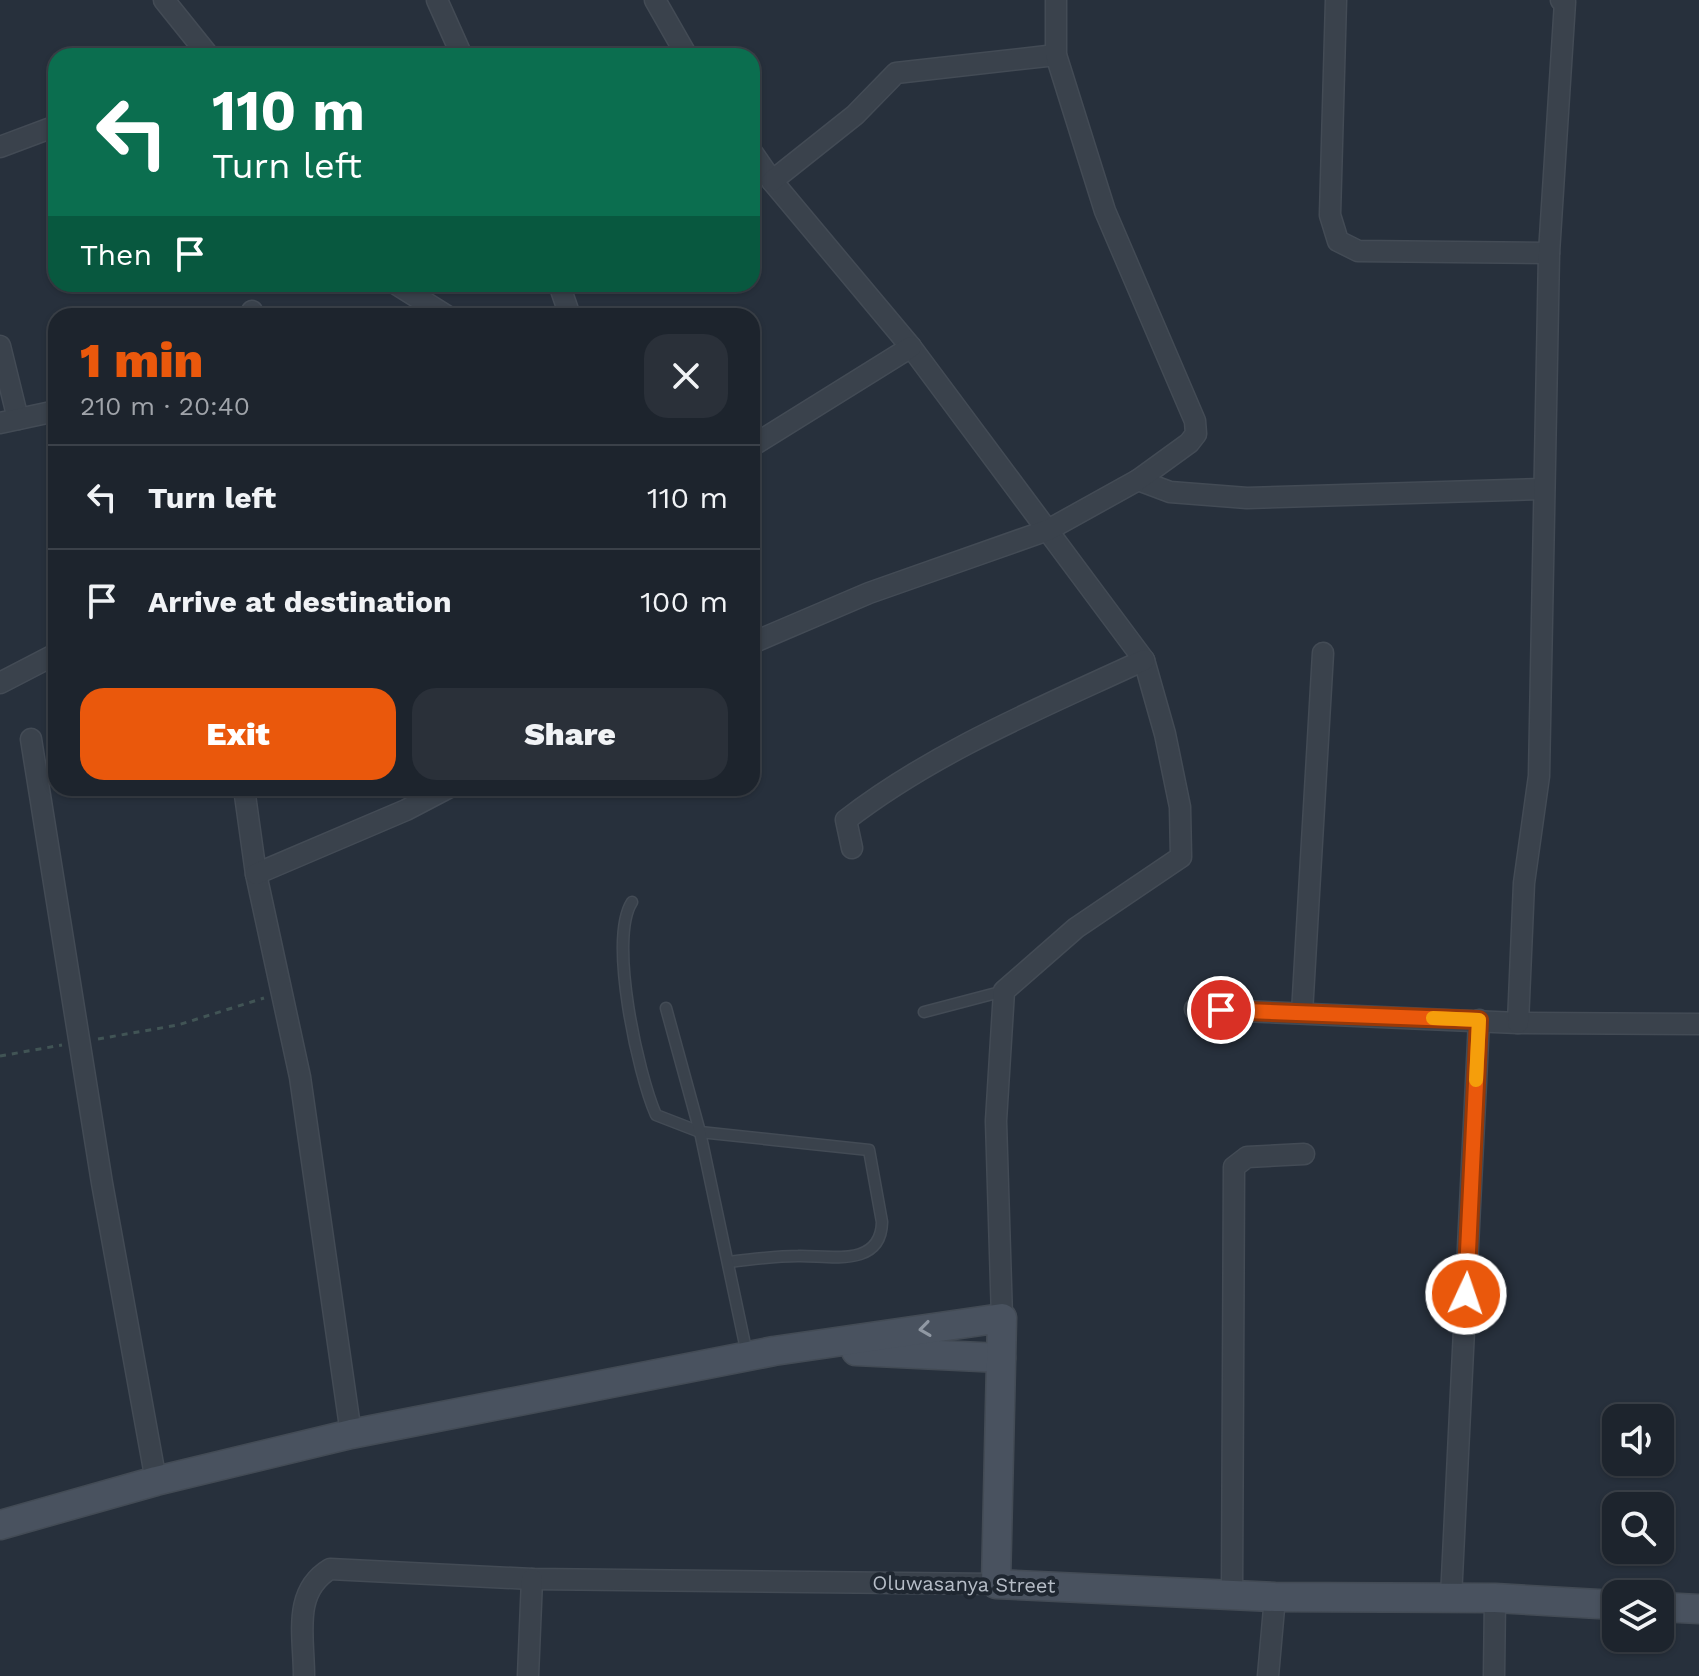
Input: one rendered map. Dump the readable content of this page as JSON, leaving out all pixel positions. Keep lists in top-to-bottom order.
{
  "streets": {
    "street": ["Oluwasanya Street"]
  },
  "page": {
    "turn": ["110 m", "Turn left"],
    "then": "Then",
    "heading": ["1 min", "210 m · 20:40"],
    "list": [
      {
        "name": "Turn left",
        "value": "110 m"
      },
      {
        "name": "Arrive at destination",
        "value": "100 m"
      }
    ],
    "buttons": ["Exit", "Share"]
  }
}
